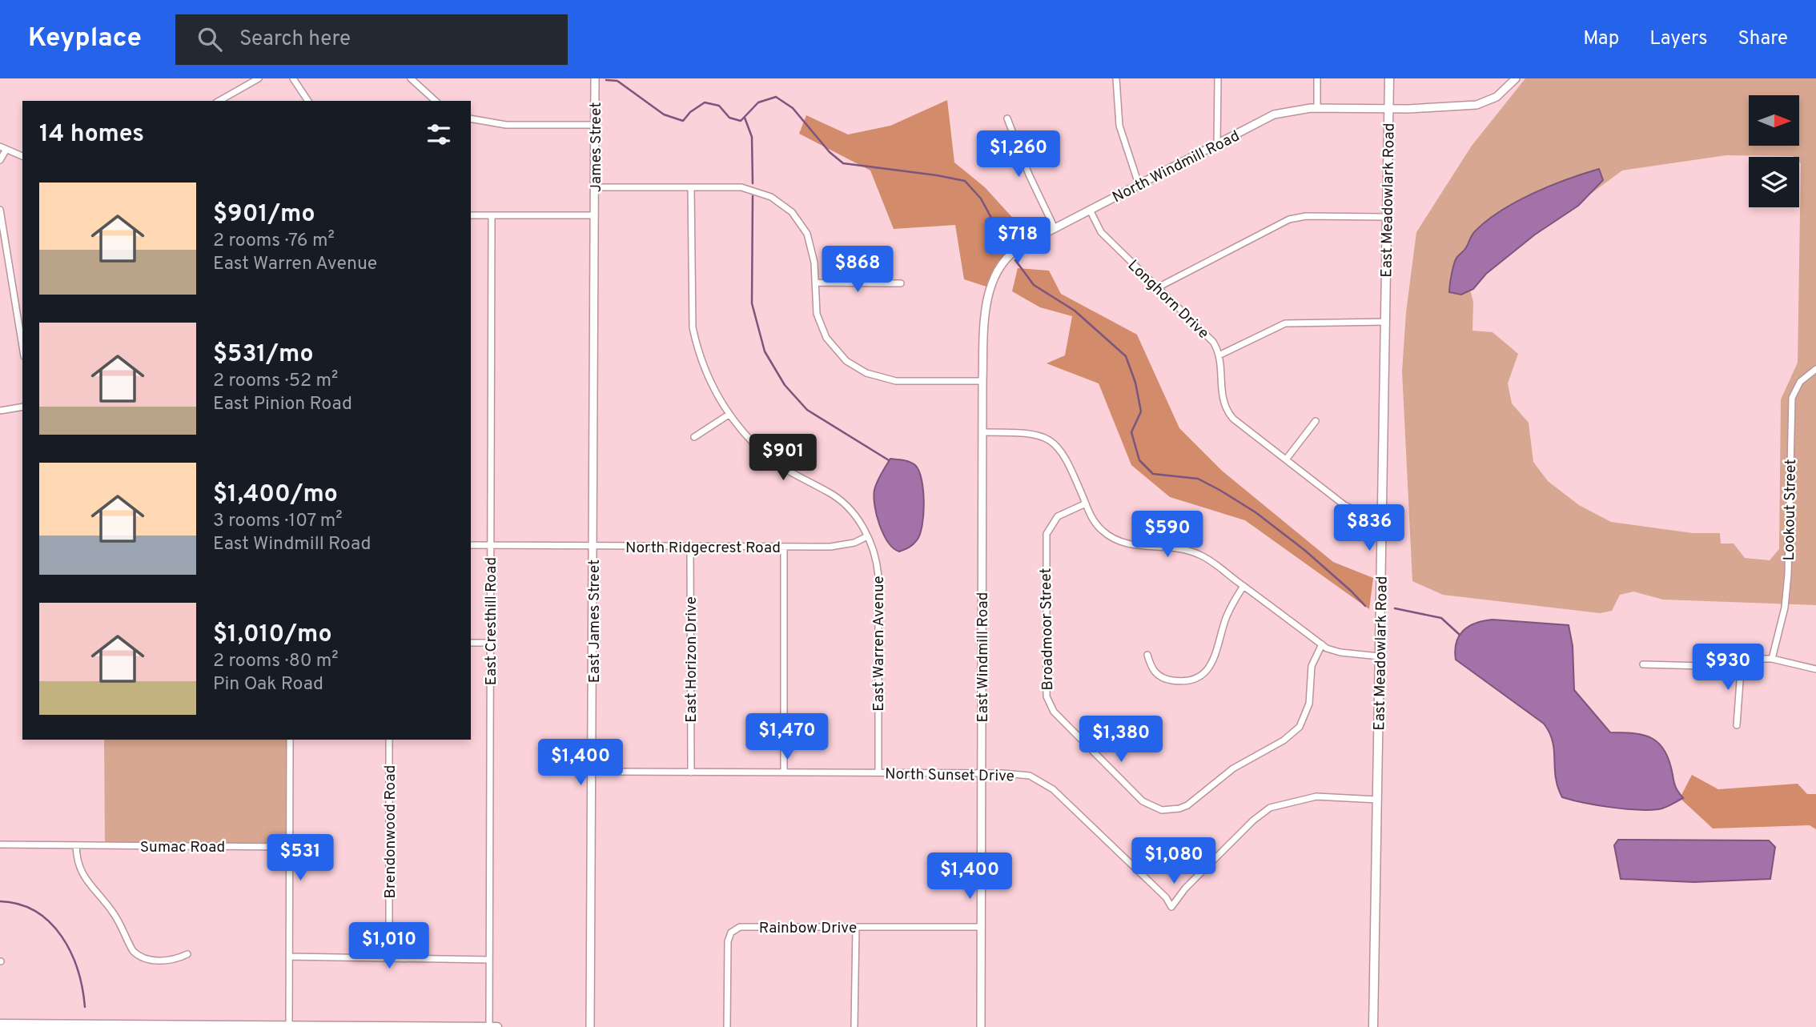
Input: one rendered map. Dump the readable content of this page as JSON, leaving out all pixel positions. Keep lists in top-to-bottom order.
{
  "streets": {
    "main road": ["East Meadowlark Road"],
    "street": [
      "James Street",
      "North Windmill Road",
      "Longhorn Drive",
      "Lookout Street",
      "North Ridgecrest Road",
      "East Cresthill Road",
      "East James Street",
      "Broadmoor Street",
      "East Warren Avenue",
      "East Windmill Road",
      "East Horizon Drive",
      "North Sunset Drive",
      "Brendonwood Road",
      "Sumac Road",
      "Rainbow Drive"
    ]
  },
  "crossings": [
    ["James Street", "East James Street"],
    ["North Windmill Road", "East Meadowlark Road"],
    ["North Windmill Road", "Longhorn Drive"],
    ["North Windmill Road", "East Windmill Road"],
    ["East Meadowlark Road", "Longhorn Drive"],
    ["East Meadowlark Road", "North Sunset Drive"],
    ["North Ridgecrest Road", "East Cresthill Road"],
    ["North Ridgecrest Road", "East James Street"],
    ["North Ridgecrest Road", "East Warren Avenue"],
    ["North Ridgecrest Road", "East Horizon Drive"],
    ["East James Street", "North Sunset Drive"],
    ["East Warren Avenue", "North Sunset Drive"],
    ["East Windmill Road", "North Sunset Drive"],
    ["East Windmill Road", "Rainbow Drive"],
    ["East Horizon Drive", "North Sunset Drive"]
  ],
  "north": "right",
  "page": {
    "header": "Keyplace",
    "search": "Search here",
    "nav": ["Map", "Layers", "Share"],
    "heading": "14 homes",
    "price": [
      "$1,260",
      "$718",
      "$868",
      "$901",
      "$836",
      "$590",
      "$930",
      "$1,470",
      "$1,380",
      "$1,400",
      "$531",
      "$1,080",
      "$1,400",
      "$1,010"
    ],
    "list": [
      {
        "name": "$901/mo",
        "note": "2 rooms · 76 m² · East Warren Avenue"
      },
      {
        "name": "$531/mo",
        "note": "2 rooms · 52 m² · East Pinion Road"
      },
      {
        "name": "$1,400/mo",
        "note": "3 rooms · 107 m² · East Windmill Road"
      },
      {
        "name": "$1,010/mo",
        "note": "2 rooms · 80 m² · Pin Oak Road"
      }
    ]
  }
}
